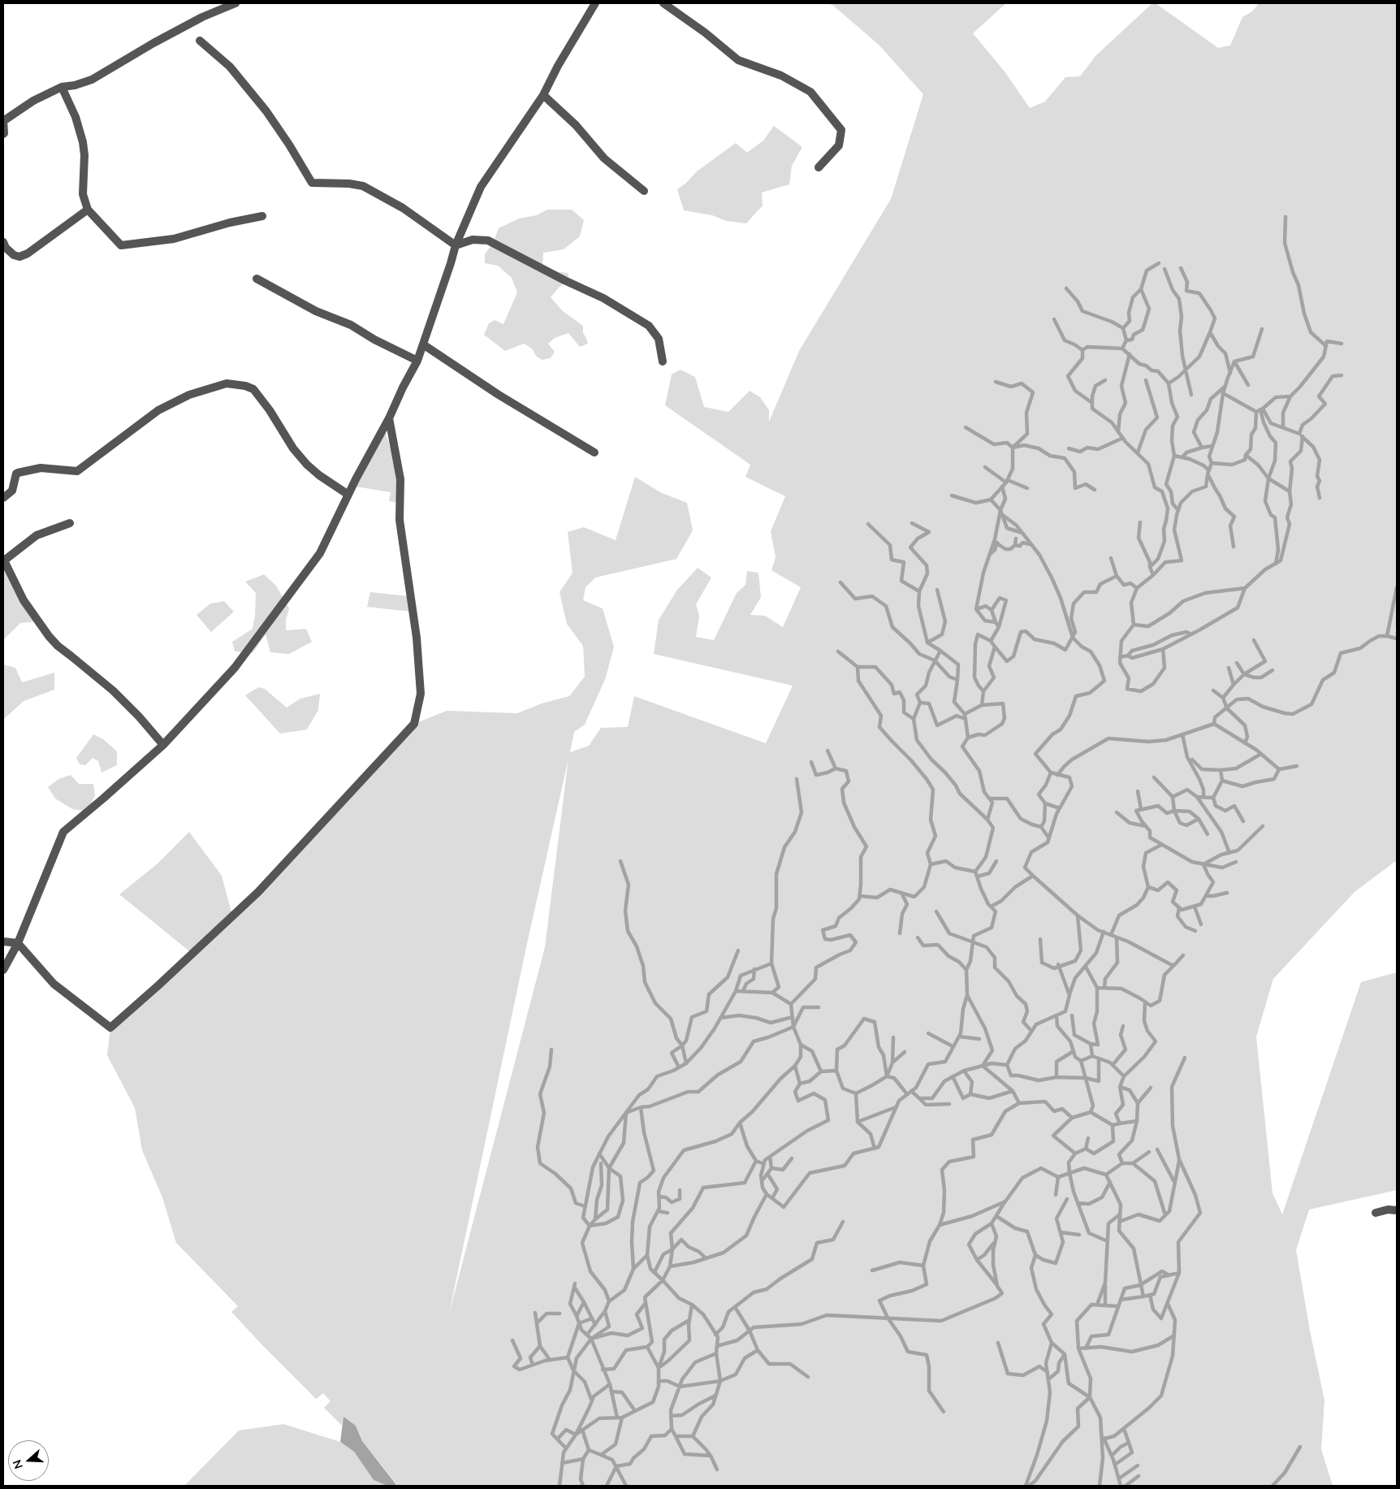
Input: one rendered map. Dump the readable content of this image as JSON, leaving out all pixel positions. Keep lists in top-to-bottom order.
{
  "north": "left"
}
